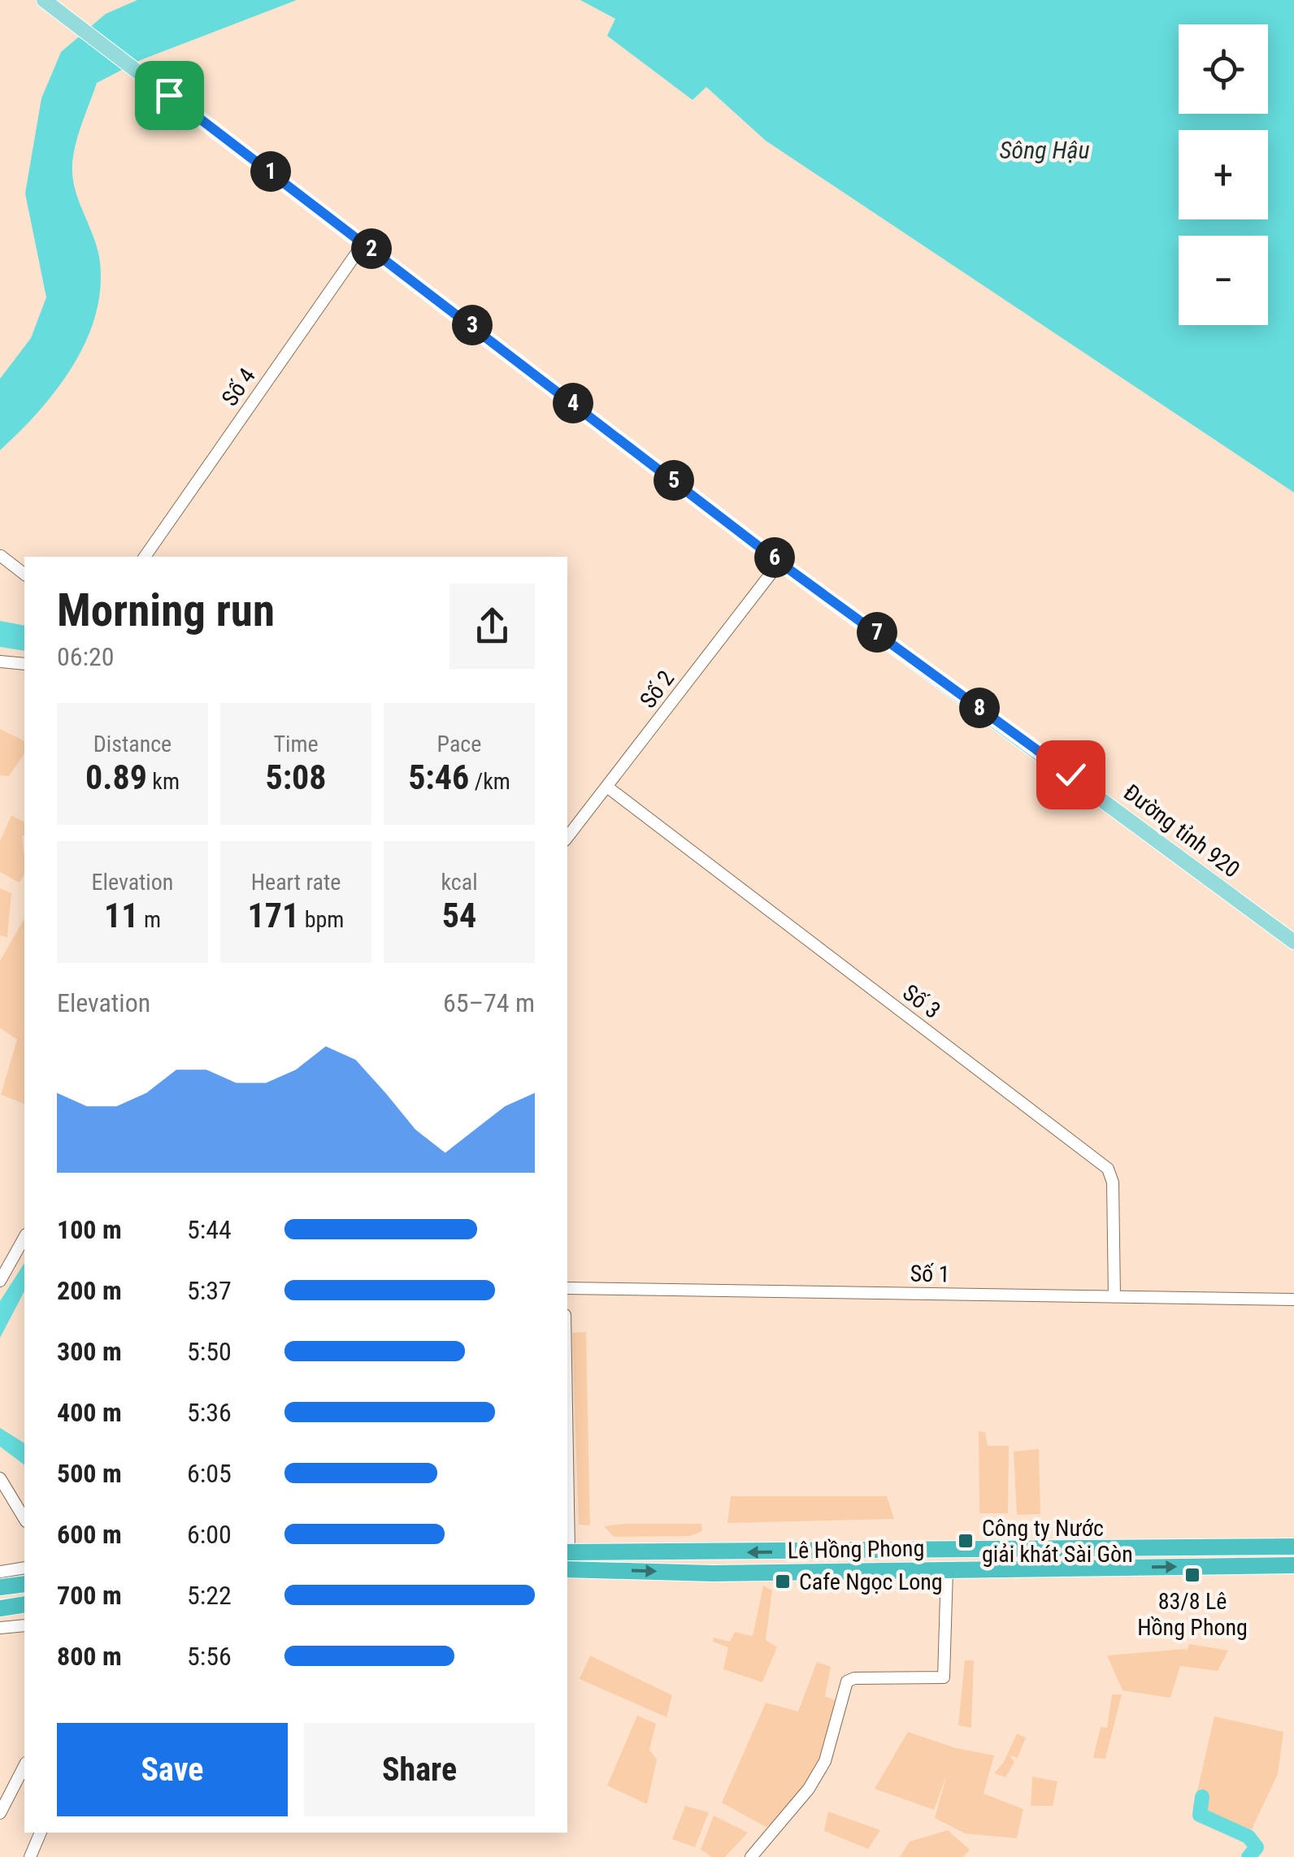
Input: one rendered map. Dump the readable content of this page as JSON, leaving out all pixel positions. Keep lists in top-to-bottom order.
{
  "streets": {
    "highway": ["Lê Hồng Phong"],
    "main road": ["Đường tỉnh 920"],
    "street": [
      "Số 4",
      "Số 2",
      "Số 3",
      "Số 1"
    ]
  },
  "crossings": [
    ["Số 4", "Đường tỉnh 920"],
    ["Số 2", "Đường tỉnh 920"],
    ["Số 2", "Số 3"],
    ["Số 3", "Số 1"]
  ],
  "water": ["Sông Hậu"],
  "places": {
    "transit": ["Công ty Nước giải khát Sài Gòn", "83/8 Lê Hồng Phong", "Cafe Ngọc Long"]
  },
  "page": {
    "map_buttons": ["+", "−"],
    "pins": [
      "1",
      "2",
      "3",
      "4",
      "5",
      "6",
      "7",
      "8"
    ],
    "heading": ["Morning run", "06:20"],
    "stats": [
      ["Distance", "0.89 km"],
      ["Time", "5:08"],
      ["Pace", "5:46 /km"],
      ["Elevation", "11 m"],
      ["Heart rate", "171 bpm"],
      ["kcal", "54"]
    ],
    "chart": ["Elevation", "65–74 m"],
    "list": [
      {
        "name": "100 m",
        "note": "5:44"
      },
      {
        "name": "200 m",
        "note": "5:37"
      },
      {
        "name": "300 m",
        "note": "5:50"
      },
      {
        "name": "400 m",
        "note": "5:36"
      },
      {
        "name": "500 m",
        "note": "6:05"
      },
      {
        "name": "600 m",
        "note": "6:00"
      },
      {
        "name": "700 m",
        "note": "5:22"
      },
      {
        "name": "800 m",
        "note": "5:56"
      }
    ],
    "buttons": ["Save", "Share"]
  }
}
